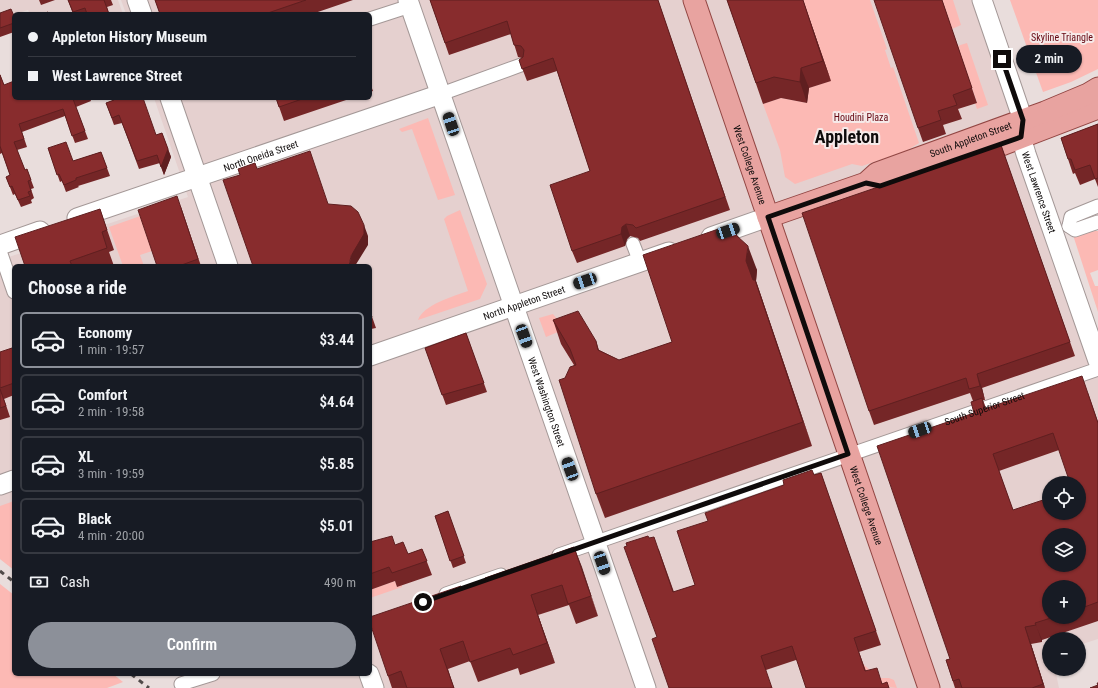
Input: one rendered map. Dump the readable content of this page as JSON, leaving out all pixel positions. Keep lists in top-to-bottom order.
{
  "streets": {
    "main road": ["South Appleton Street", "West College Avenue"],
    "street": [
      "North Oneida Street",
      "West Lawrence Street",
      "North Appleton Street",
      "West Washington Street",
      "South Superior Street"
    ]
  },
  "crossings": [
    ["South Appleton Street", "West College Avenue"],
    ["South Appleton Street", "West Lawrence Street"],
    ["South Appleton Street", "North Appleton Street"],
    ["North Oneida Street", "West Washington Street"],
    ["West College Avenue", "North Appleton Street"],
    ["West College Avenue", "South Superior Street"],
    ["North Appleton Street", "West Washington Street"],
    ["West Washington Street", "South Superior Street"]
  ],
  "districts": ["Appleton"],
  "parks": ["Skyline Triangle", "Houdini Plaza"],
  "page": {
    "banner": ["Appleton History Museum", "West Lawrence Street"],
    "bubble": "2 min",
    "heading": "Choose a ride",
    "list": [
      {
        "name": "Economy",
        "note": "1 min · 19:57",
        "value": "$3.44"
      },
      {
        "name": "Comfort",
        "note": "2 min · 19:58",
        "value": "$4.64"
      },
      {
        "name": "XL",
        "note": "3 min · 19:59",
        "value": "$5.85"
      },
      {
        "name": "Black",
        "note": "4 min · 20:00",
        "value": "$5.01"
      }
    ],
    "map_buttons": ["+", "−"],
    "pay": ["Cash", "490 m"],
    "buttons": "Confirm"
  }
}
